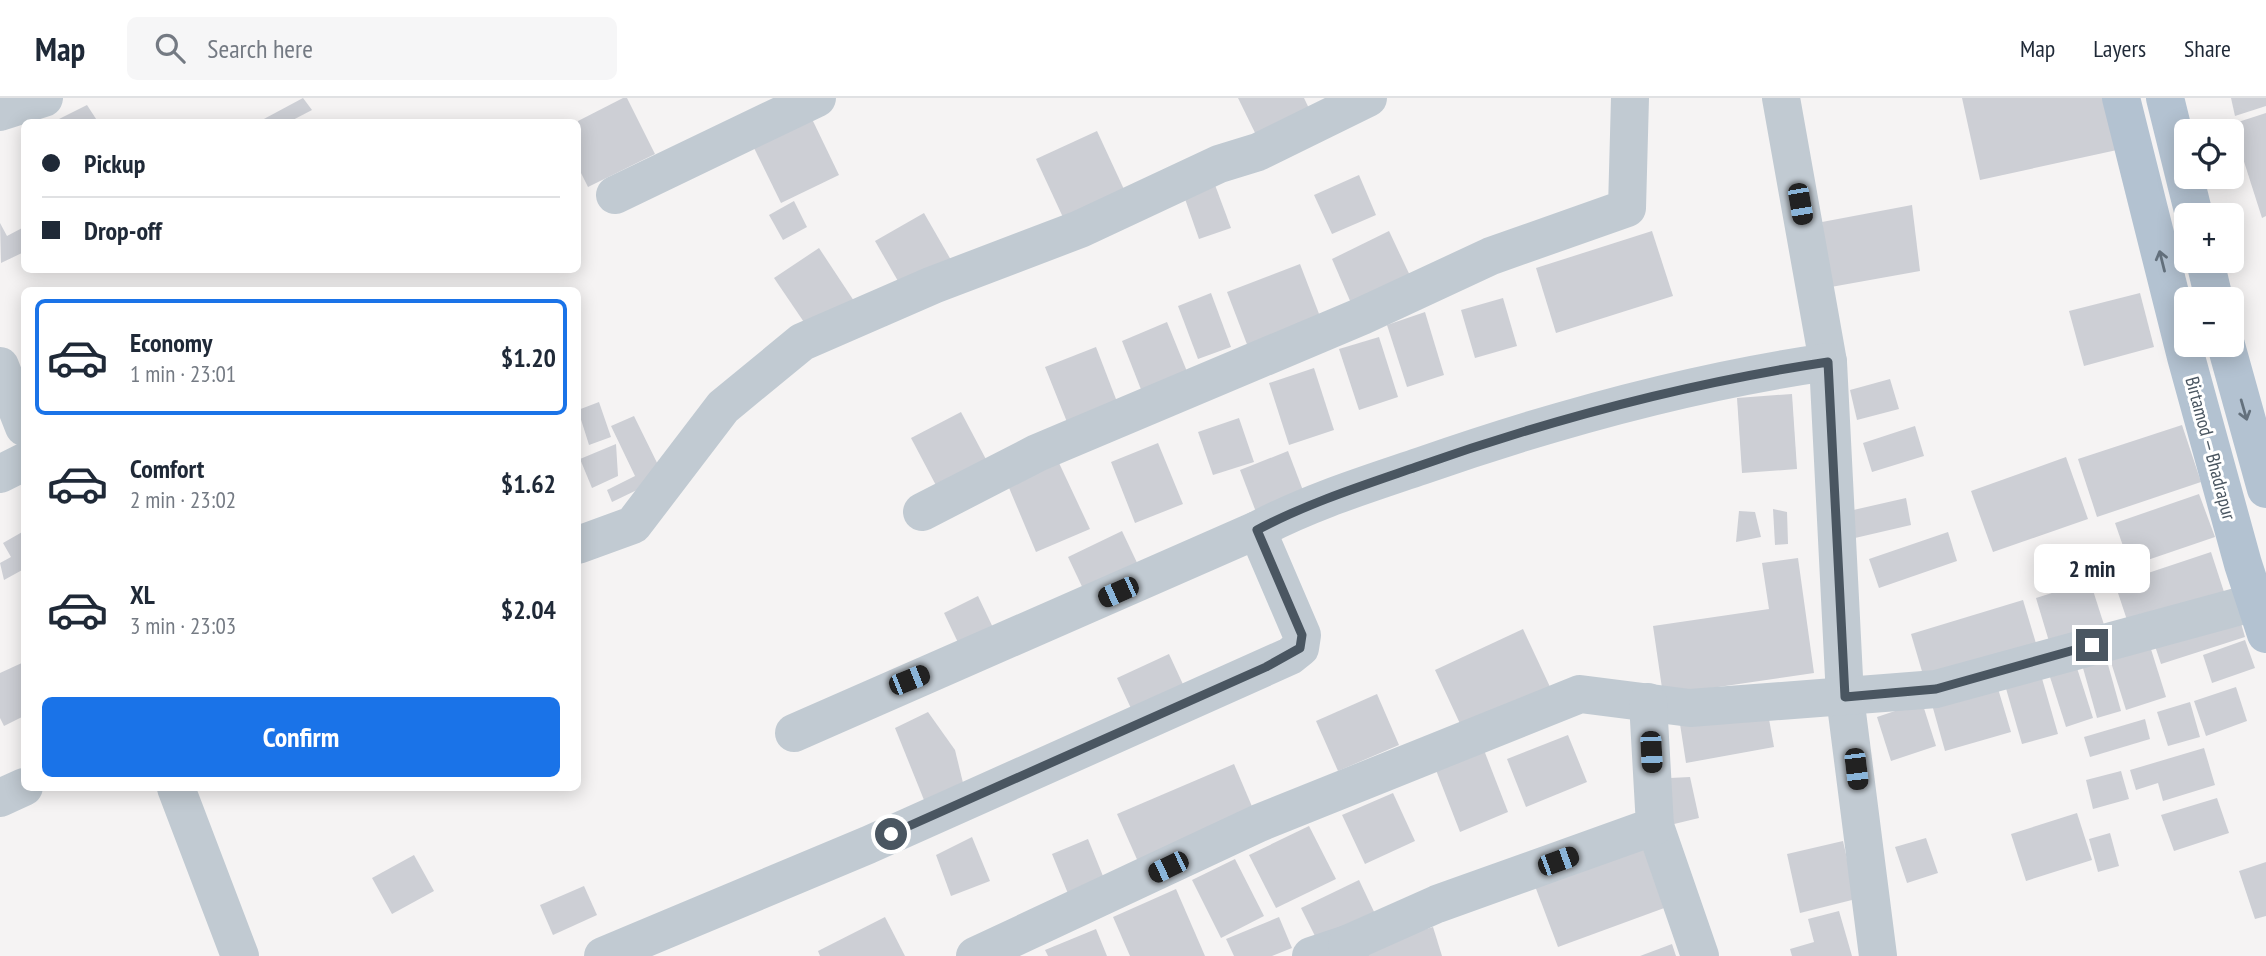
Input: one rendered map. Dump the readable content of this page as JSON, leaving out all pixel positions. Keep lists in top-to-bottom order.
{
  "streets": {
    "main road": ["Birtamod — Bhadrapur"]
  },
  "page": {
    "header": "Map",
    "search": "Search here",
    "nav": ["Map", "Layers", "Share"],
    "map_buttons": ["+", "−"],
    "banner": ["Pickup", "Drop-off"],
    "list": [
      {
        "name": "Economy",
        "note": "1 min · 23:01",
        "value": "$1.20"
      },
      {
        "name": "Comfort",
        "note": "2 min · 23:02",
        "value": "$1.62"
      },
      {
        "name": "XL",
        "note": "3 min · 23:03",
        "value": "$2.04"
      }
    ],
    "bubble": "2 min",
    "buttons": "Confirm"
  }
}
